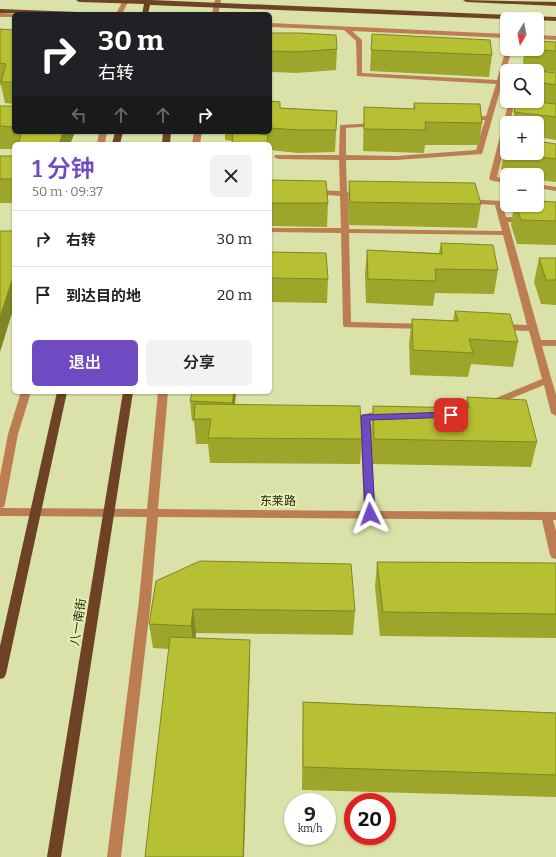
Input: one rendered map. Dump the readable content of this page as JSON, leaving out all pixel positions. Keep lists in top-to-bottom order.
{
  "streets": {
    "main road": ["八一南街"],
    "street": ["东莱路"]
  },
  "crossings": [
    ["东莱路", "八一南街"]
  ],
  "north": "bottom",
  "page": {
    "map_buttons": ["+", "−"],
    "turn": ["30 m", "右转"],
    "heading": ["1 分钟", "50 m · 09:37"],
    "list": [
      {
        "name": "右转",
        "value": "30 m"
      },
      {
        "name": "到达目的地",
        "value": "20 m"
      }
    ],
    "buttons": ["退出", "分享"],
    "speed": "9 km/h",
    "limit": "20"
  }
}
